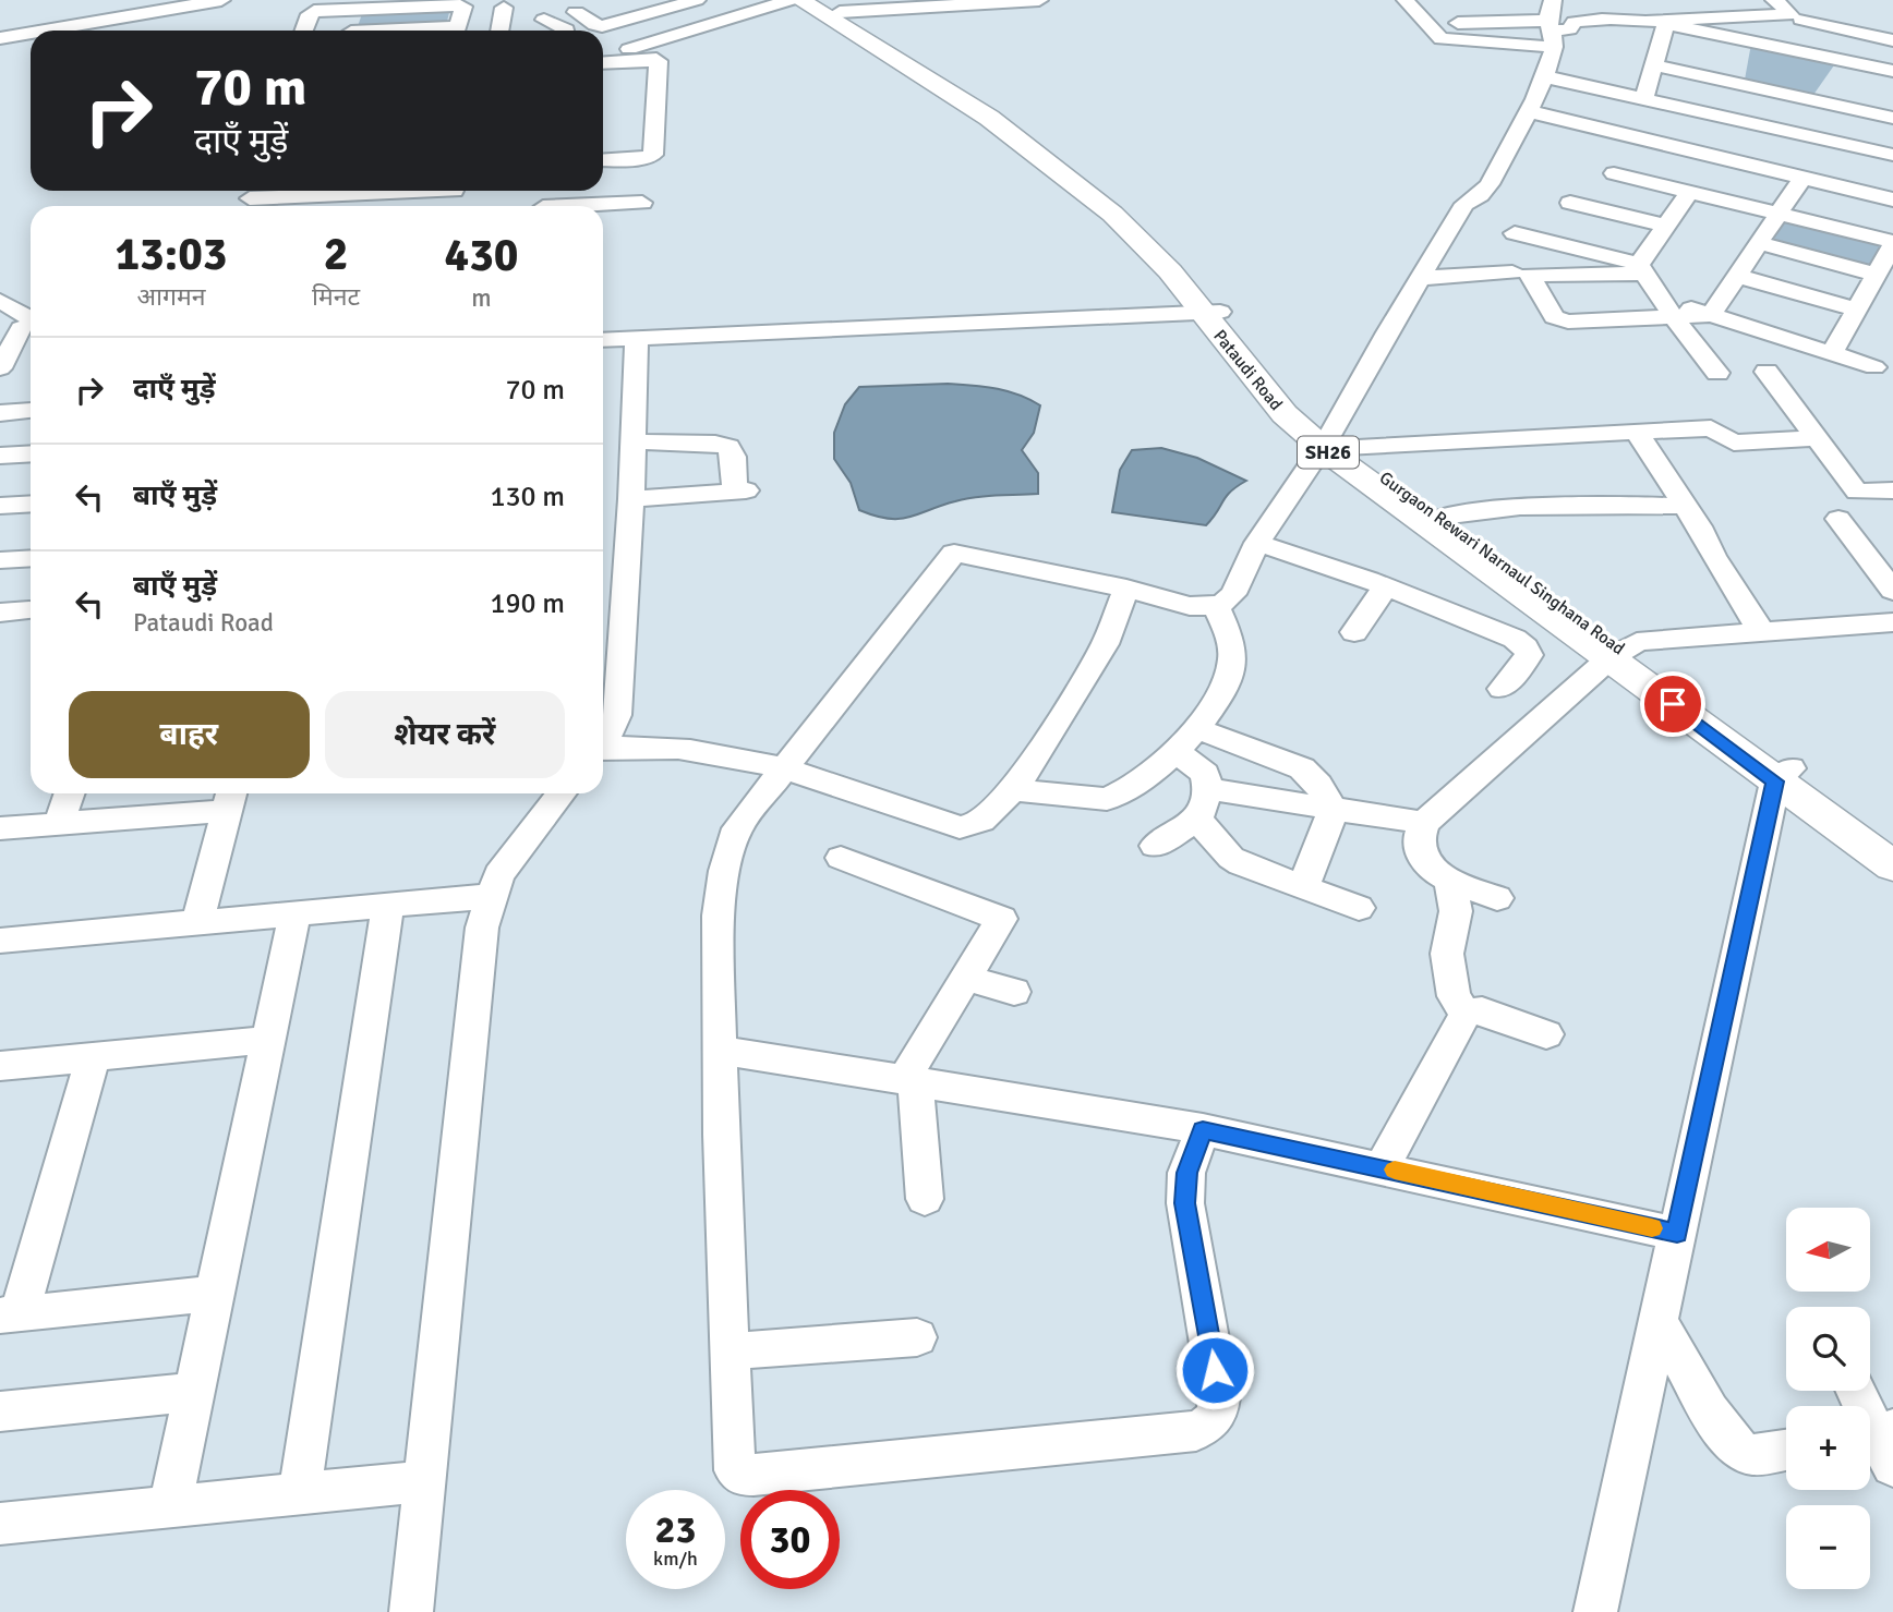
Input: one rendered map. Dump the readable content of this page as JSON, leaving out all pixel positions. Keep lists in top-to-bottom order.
{
  "streets": {
    "main road": ["Pataudi Road", "SH26"]
  },
  "crossings": [
    ["Pataudi Road", "SH26"]
  ],
  "north": "left",
  "page": {
    "turn": ["70 m", "दाएँ मुड़ें"],
    "eta": [
      "13:03",
      "आगमन",
      "2",
      "मिनट",
      "430",
      "m"
    ],
    "list": [
      {
        "name": "दाएँ मुड़ें",
        "value": "70 m"
      },
      {
        "name": "बाएँ मुड़ें",
        "value": "130 m"
      },
      {
        "name": "बाएँ मुड़ें",
        "note": "Pataudi Road",
        "value": "190 m"
      }
    ],
    "buttons": ["बाहर", "शेयर करें"],
    "map_buttons": ["+", "−"],
    "speed": "23 km/h",
    "limit": "30"
  }
}
